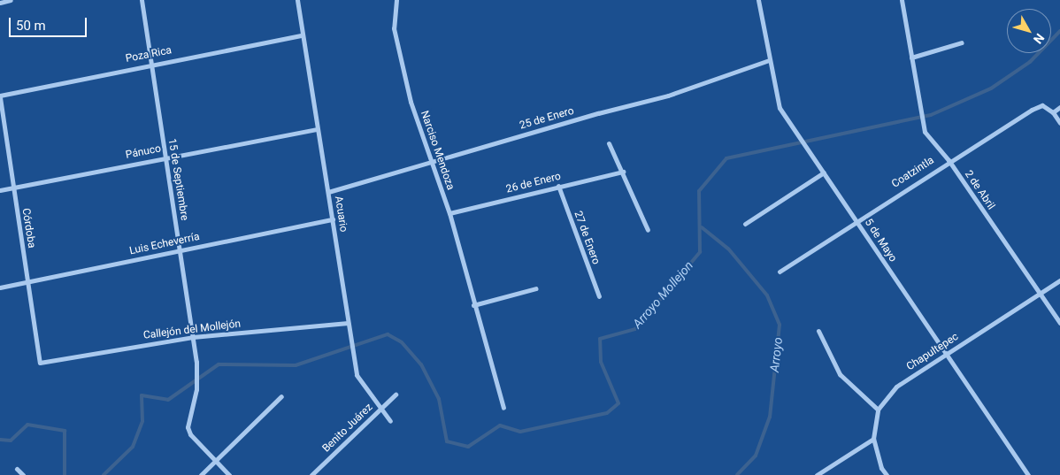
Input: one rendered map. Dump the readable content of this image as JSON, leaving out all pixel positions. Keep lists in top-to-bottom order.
{
  "streets": {
    "street": [
      "Poza Rica",
      "25 de Enero",
      "Narciso Mendoza",
      "Pánuco",
      "Coatzintla",
      "15 de Septiembre",
      "26 de Enero",
      "2 de Abril",
      "Acuario",
      "Córdoba",
      "27 de Enero",
      "5 de Mayo",
      "Luis Echeverría",
      "Callejón del Mollejón",
      "Chapultepec",
      "Benito Juárez"
    ]
  },
  "crossings": [
    ["Poza Rica", "15 de Septiembre"],
    ["Poza Rica", "Acuario"],
    ["Poza Rica", "Córdoba"],
    ["25 de Enero", "Narciso Mendoza"],
    ["25 de Enero", "Acuario"],
    ["25 de Enero", "5 de Mayo"],
    ["Narciso Mendoza", "26 de Enero"],
    ["Pánuco", "15 de Septiembre"],
    ["Pánuco", "Acuario"],
    ["Pánuco", "Córdoba"],
    ["Coatzintla", "2 de Abril"],
    ["Coatzintla", "5 de Mayo"],
    ["15 de Septiembre", "Luis Echeverría"],
    ["15 de Septiembre", "Callejón del Mollejón"],
    ["26 de Enero", "27 de Enero"],
    ["2 de Abril", "Chapultepec"],
    ["Acuario", "Luis Echeverría"],
    ["Acuario", "Callejón del Mollejón"],
    ["Acuario", "Benito Juárez"],
    ["Córdoba", "Luis Echeverría"],
    ["Córdoba", "Callejón del Mollejón"],
    ["5 de Mayo", "Chapultepec"]
  ],
  "water": ["Arroyo Mollejon", "Arroyo"],
  "scale_bar": "50 m",
  "north": "bottom right"
}
